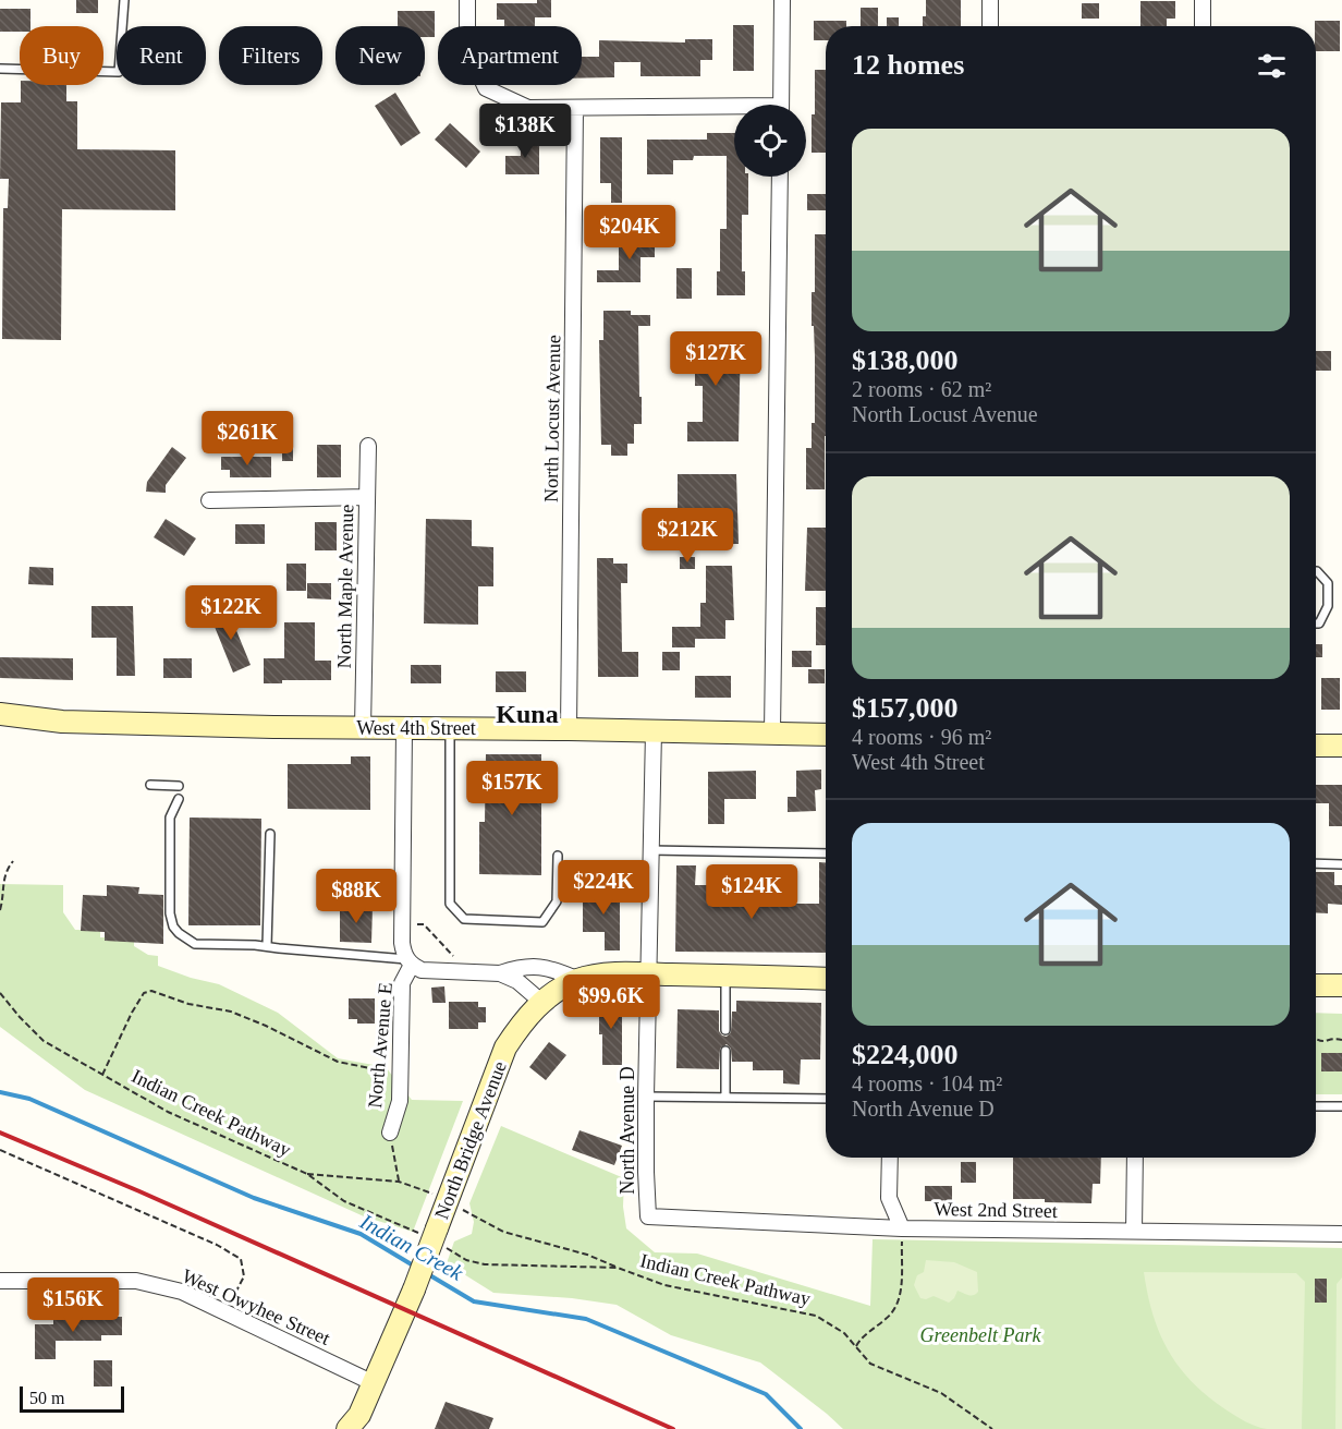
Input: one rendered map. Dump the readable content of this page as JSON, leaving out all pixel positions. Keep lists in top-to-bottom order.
{
  "streets": {
    "main road": ["West 4th Street", "North Bridge Avenue"],
    "street": [
      "North Locust Avenue",
      "North Maple Avenue",
      "North Avenue E",
      "North Avenue D",
      "West 2nd Street",
      "West Owyhee Street"
    ],
    "path": ["Indian Creek Pathway"]
  },
  "crossings": [
    ["North Locust Avenue", "West 4th Street"],
    ["North Maple Avenue", "West 4th Street"],
    ["West 4th Street", "North Avenue E"],
    ["West 4th Street", "North Avenue D"],
    ["North Avenue E", "Indian Creek Pathway"],
    ["Indian Creek Pathway", "North Bridge Avenue"],
    ["North Avenue D", "North Bridge Avenue"],
    ["North Avenue D", "West 2nd Street"],
    ["North Bridge Avenue", "West Owyhee Street"]
  ],
  "districts": ["Kuna"],
  "water": ["Indian Creek"],
  "parks": ["Greenbelt Park"],
  "scale_bar": "50 m",
  "page": {
    "chip": [
      "Buy",
      "Rent",
      "Filters",
      "New",
      "Apartment"
    ],
    "heading": "12 homes",
    "price": [
      "$138K",
      "$204K",
      "$127K",
      "$261K",
      "$212K",
      "$122K",
      "$157K",
      "$224K",
      "$124K",
      "$88K",
      "$99.6K",
      "$156K"
    ],
    "list": [
      {
        "name": "$138,000",
        "note": "2 rooms · 62 m² · North Locust Avenue"
      },
      {
        "name": "$157,000",
        "note": "4 rooms · 96 m² · West 4th Street"
      },
      {
        "name": "$224,000",
        "note": "4 rooms · 104 m² · North Avenue D"
      }
    ],
    "scale": "50 m"
  }
}
